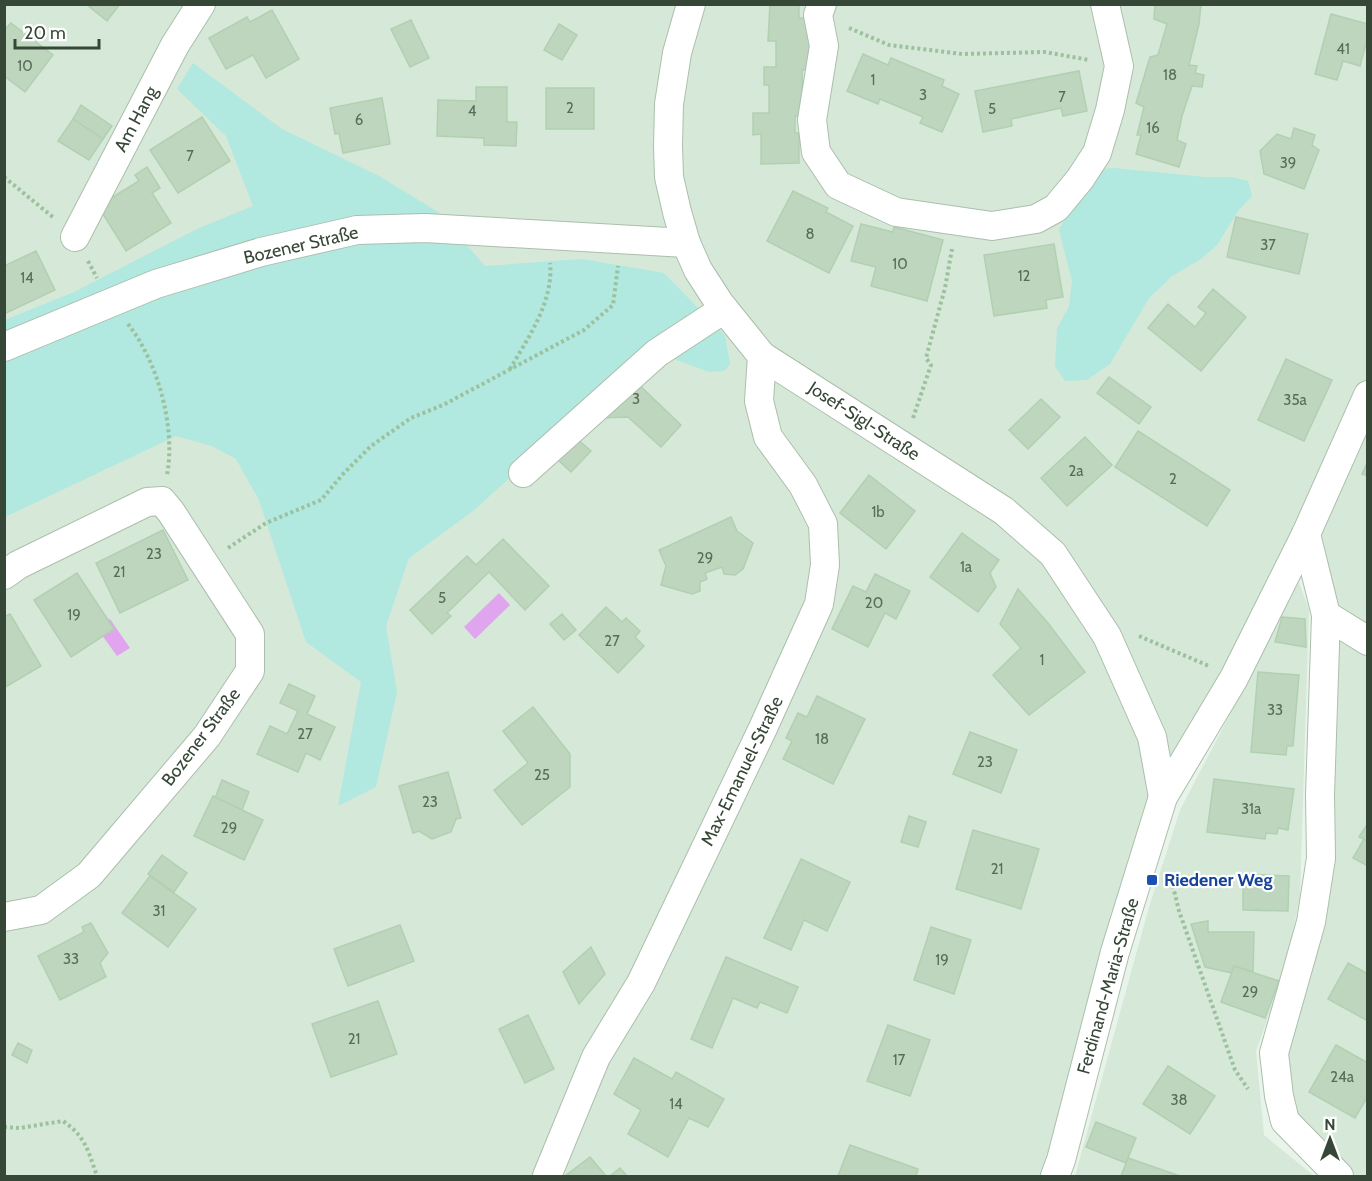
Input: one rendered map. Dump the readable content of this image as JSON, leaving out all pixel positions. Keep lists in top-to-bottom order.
{
  "streets": {
    "street": [
      "Am Hang",
      "Bozener Straße",
      "Josef-Sigl-Straße",
      "Max-Emanuel-Straße",
      "Ferdinand-Maria-Straße"
    ]
  },
  "crossings": [
    ["Bozener Straße", "Josef-Sigl-Straße"],
    ["Josef-Sigl-Straße", "Max-Emanuel-Straße"],
    ["Josef-Sigl-Straße", "Ferdinand-Maria-Straße"]
  ],
  "places": {
    "transit": ["Riedener Weg"]
  },
  "house_numbers": [
    "41",
    "10",
    "18",
    "1",
    "3",
    "7",
    "2",
    "5",
    "4",
    "6",
    "16",
    "7",
    "39",
    "8",
    "37",
    "10",
    "12",
    "14",
    "3",
    "35a",
    "2a",
    "2",
    "1b",
    "23",
    "29",
    "1a",
    "21",
    "5",
    "20",
    "19",
    "27",
    "1",
    "33",
    "27",
    "18",
    "23",
    "25",
    "23",
    "31a",
    "29",
    "21",
    "31",
    "33",
    "19",
    "29",
    "21",
    "17",
    "24a",
    "38",
    "14"
  ],
  "scale_bar": "20 m",
  "north": "top"
}
